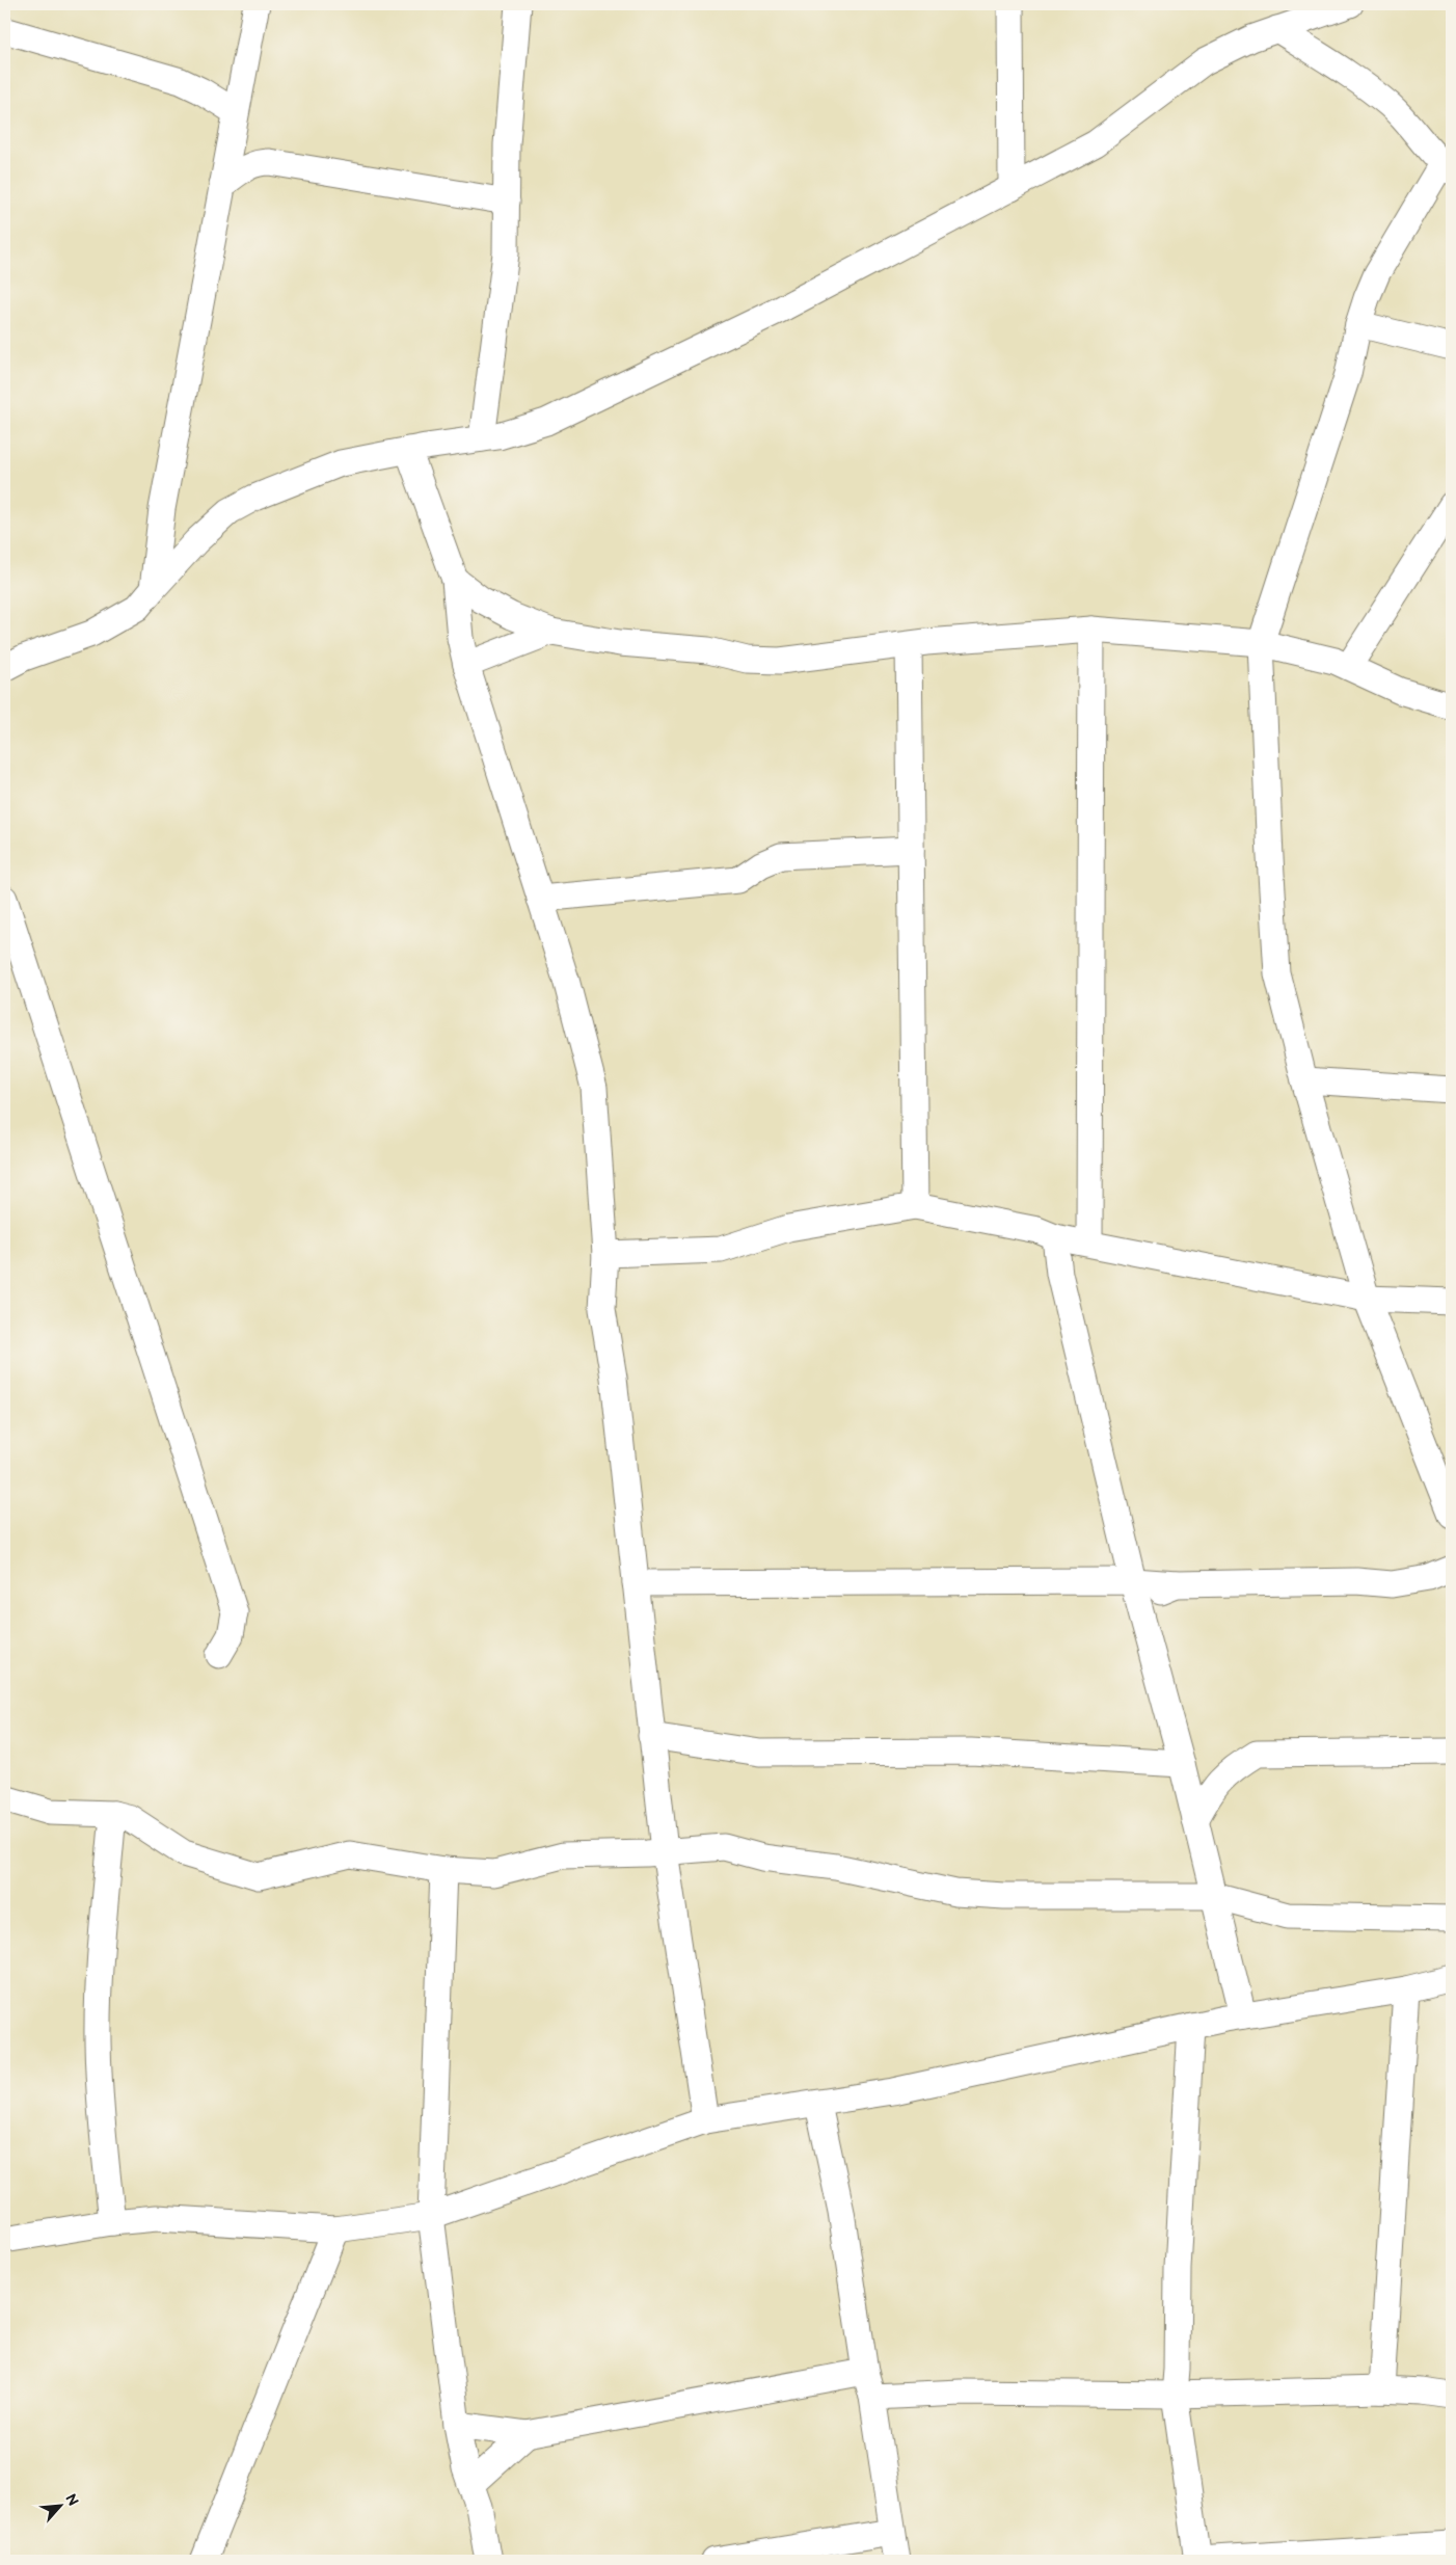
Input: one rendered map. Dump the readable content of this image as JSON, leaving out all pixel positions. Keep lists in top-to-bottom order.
{
  "north": "top right"
}
